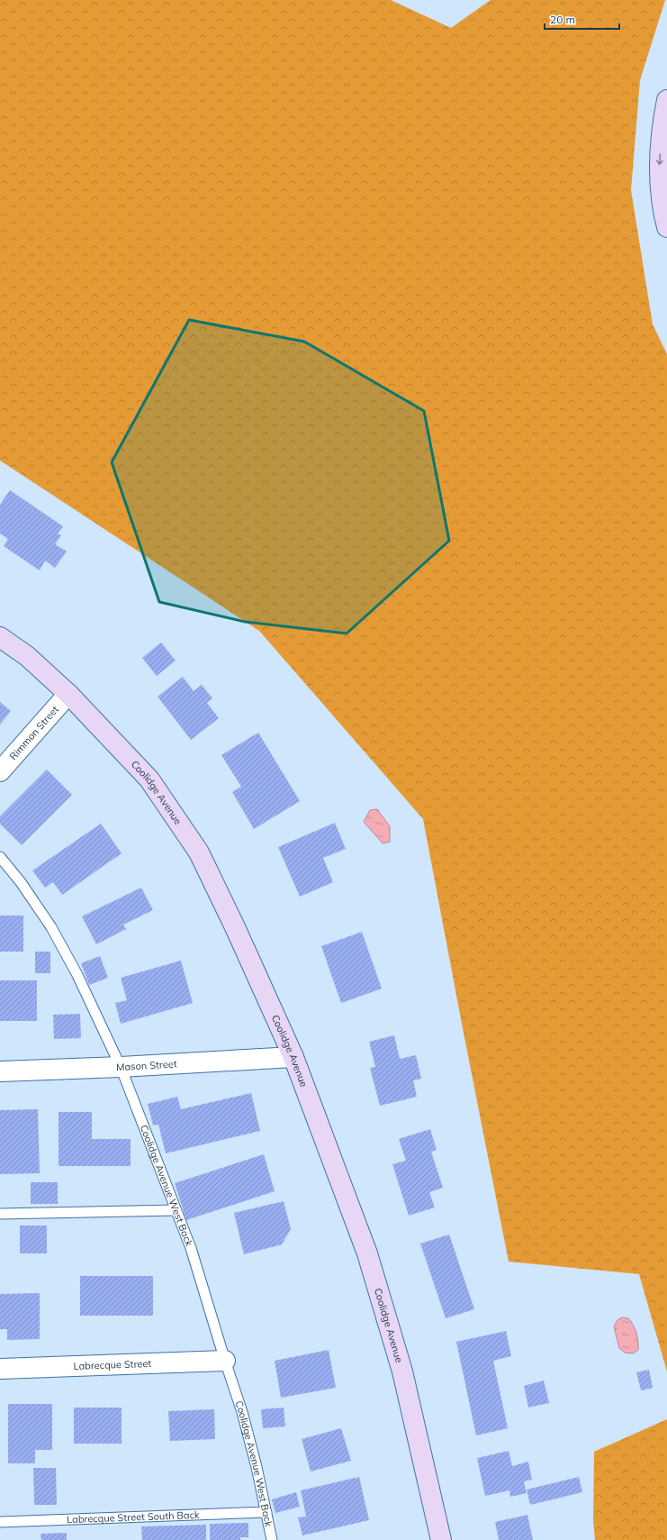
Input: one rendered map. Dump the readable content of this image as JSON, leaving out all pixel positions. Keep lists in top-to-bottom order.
{
  "streets": {
    "street": [
      "Rimmon Street",
      "Coolidge Avenue",
      "Mason Street",
      "Labrecque Street"
    ],
    "lane": ["Coolidge Avenue West Back", "Labrecque Street South Back"]
  },
  "crossings": [
    ["Rimmon Street", "Coolidge Avenue"],
    ["Coolidge Avenue", "Mason Street"],
    ["Mason Street", "Coolidge Avenue West Back"],
    ["Coolidge Avenue West Back", "Labrecque Street"],
    ["Coolidge Avenue West Back", "Labrecque Street South Back"]
  ],
  "scale_bar": "20 m"
}
